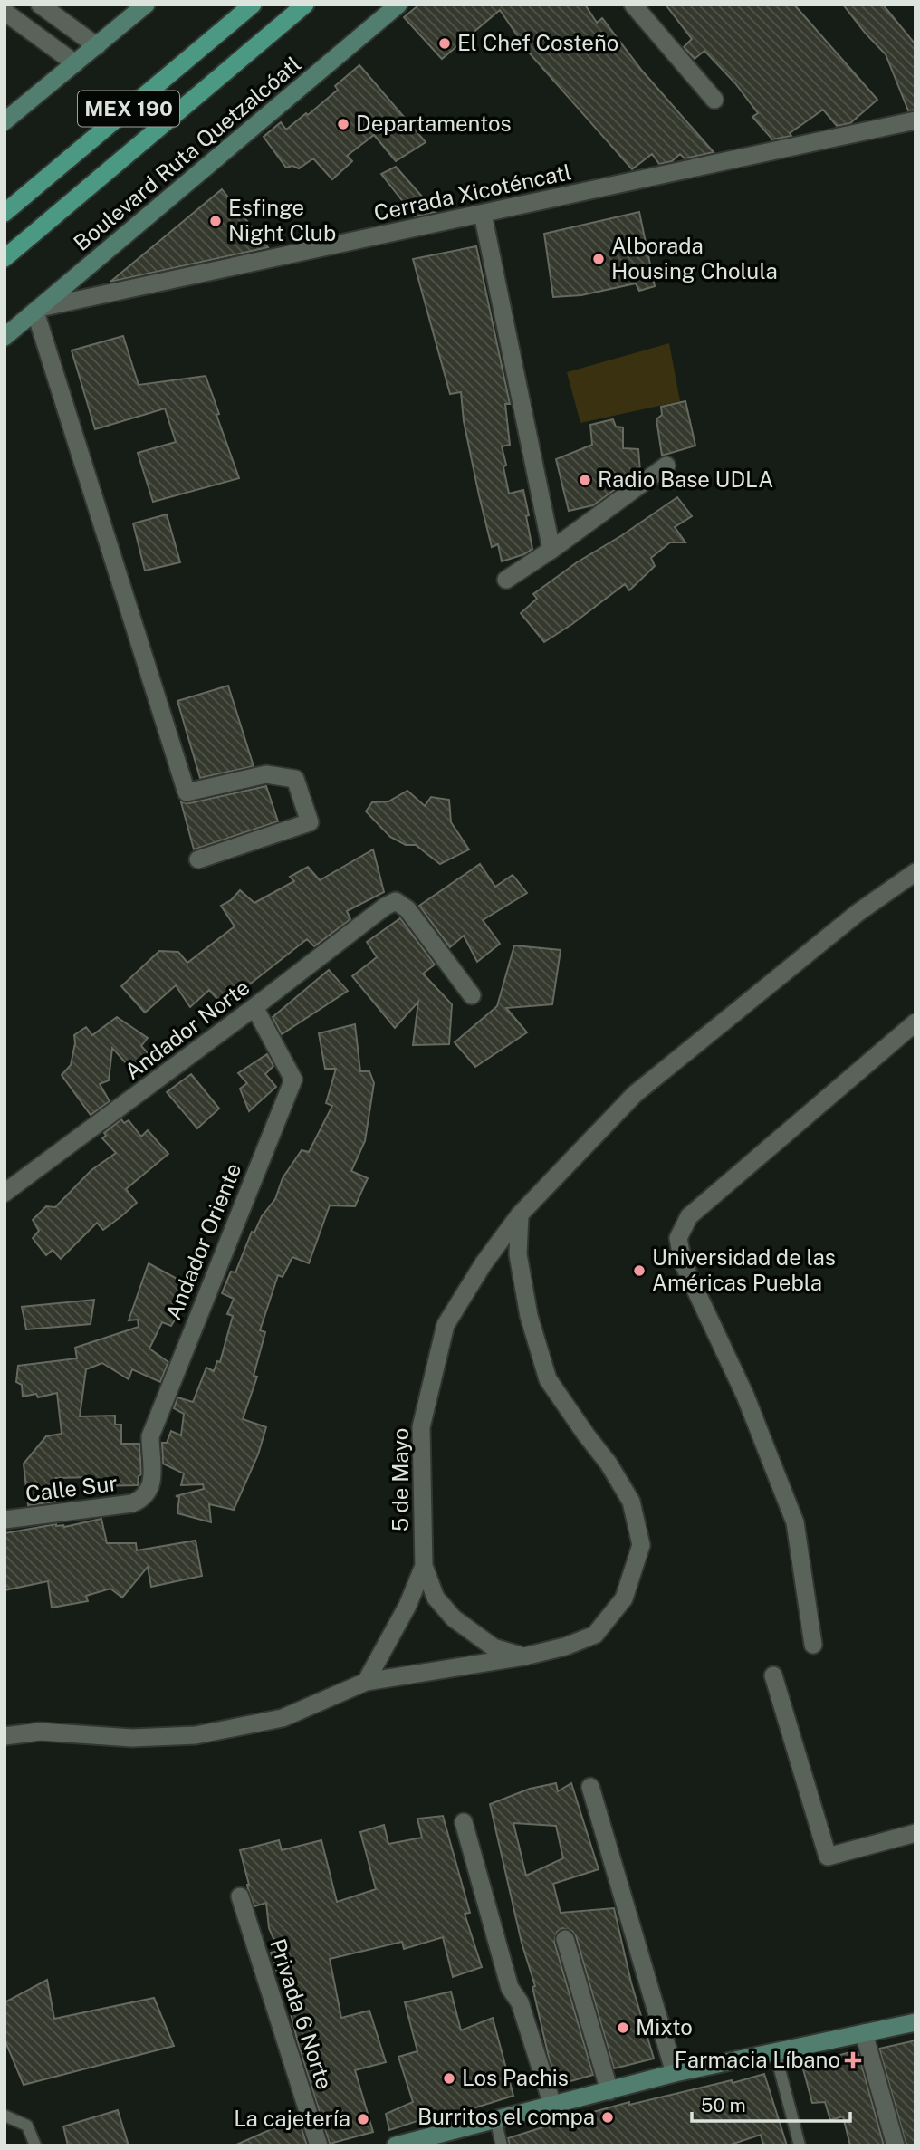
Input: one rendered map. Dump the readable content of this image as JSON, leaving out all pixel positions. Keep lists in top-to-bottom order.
{
  "streets": {
    "main road": ["MEX 190", "Boulevard Ruta Quetzalcóatl"],
    "street": [
      "Cerrada Xicoténcatl",
      "Andador Norte",
      "Andador Oriente",
      "5 de Mayo",
      "Calle Sur",
      "Privada 6 Norte"
    ]
  },
  "crossings": [
    ["Boulevard Ruta Quetzalcóatl", "Cerrada Xicoténcatl"],
    ["Andador Norte", "Andador Oriente"],
    ["Andador Oriente", "Calle Sur"]
  ],
  "places": {
    "other": [
      "El Chef Costeño",
      "Departamentos",
      "Esfinge Night Club",
      "Alborada Housing Cholula",
      "Radio Base UDLA",
      "Universidad de las Américas Puebla",
      "Mixto",
      "Los Pachis",
      "Burritos el compa",
      "La cajetería"
    ],
    "health": ["Farmacia Líbano"]
  },
  "scale_bar": "50 m"
}
